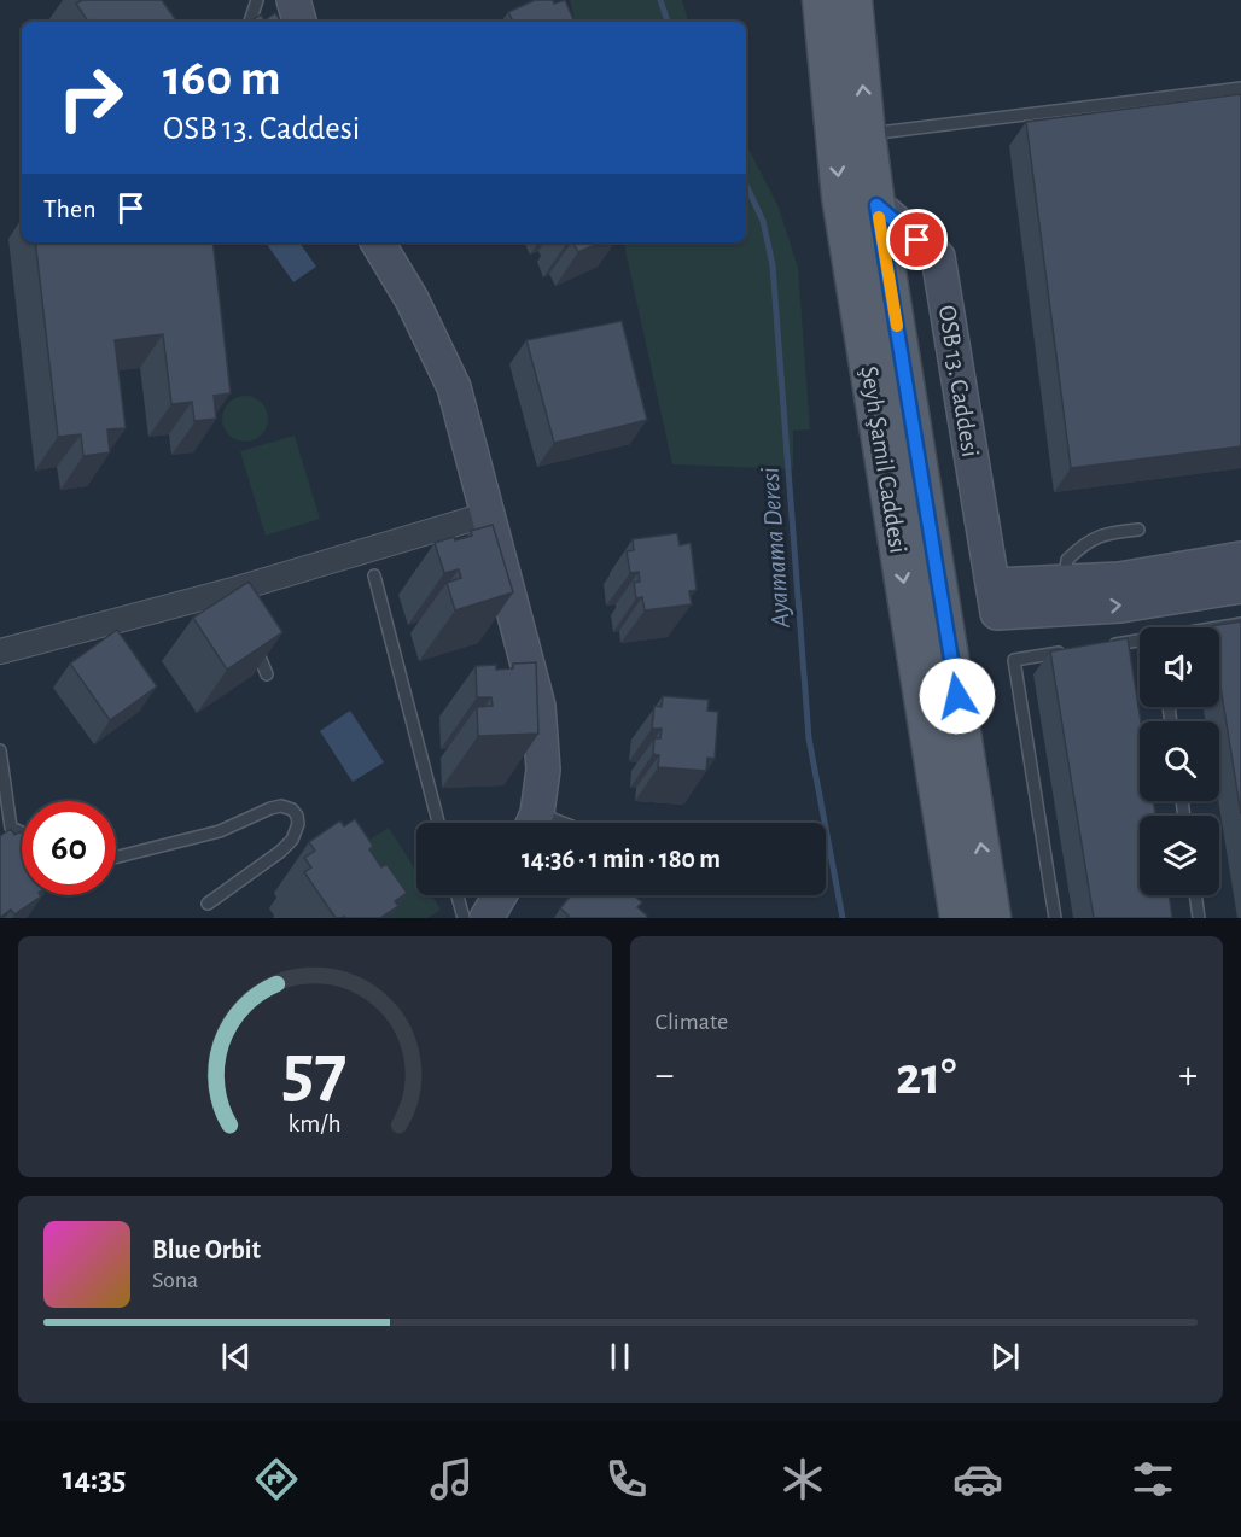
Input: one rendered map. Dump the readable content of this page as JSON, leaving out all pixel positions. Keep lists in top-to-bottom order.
{
  "streets": {
    "main road": ["Şeyh Şamil Caddesi"],
    "street": ["OSB 13. Caddesi"]
  },
  "crossings": [
    ["OSB 13. Caddesi", "Şeyh Şamil Caddesi"]
  ],
  "water": ["Ayamama Deresi"],
  "page": {
    "turn": ["160 m", "OSB 13. Caddesi"],
    "then": "Then",
    "limit": "60",
    "trip": "14:36 · 1 min · 180 m",
    "tile": "Climate",
    "heat": ["−", "21°", "+"],
    "song": ["Blue Orbit", "Sona"],
    "tabs": "14:35",
    "gauge": ["57", "km/h"]
  }
}
